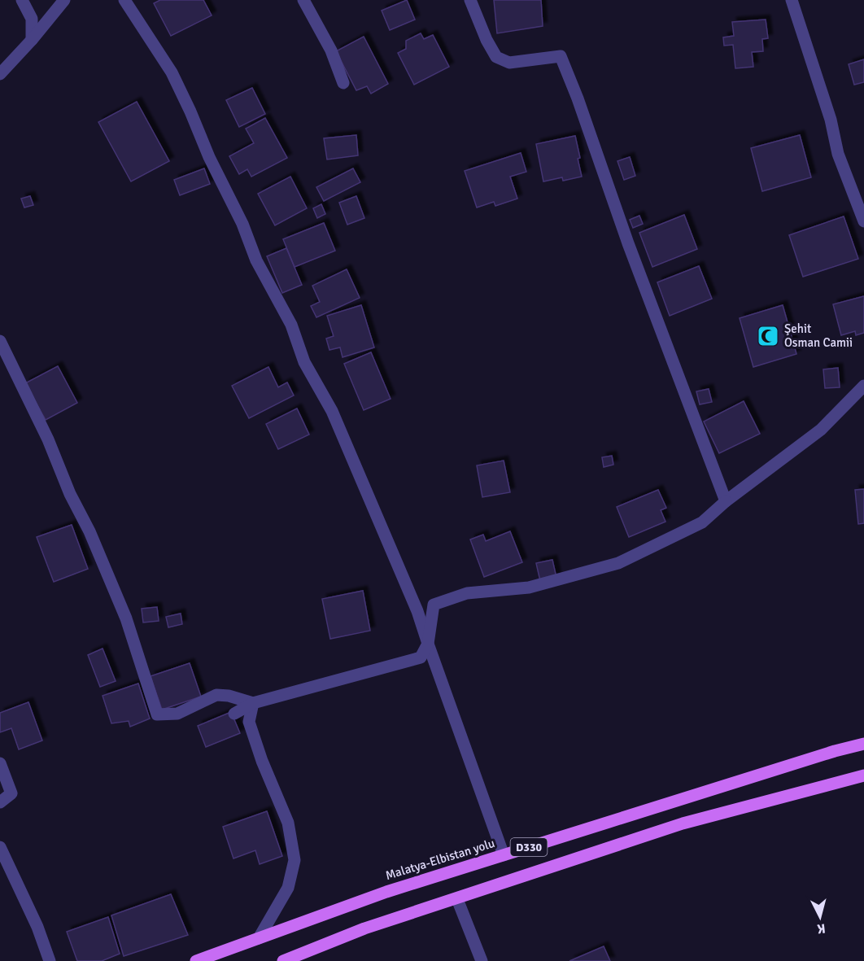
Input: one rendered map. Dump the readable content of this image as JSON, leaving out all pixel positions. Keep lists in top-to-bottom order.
{
  "streets": {
    "main road": ["D330", "Malatya-Elbistan yolu"]
  },
  "places": {
    "mosque": ["Şehit Osman Camii"]
  },
  "north": "bottom"
}
